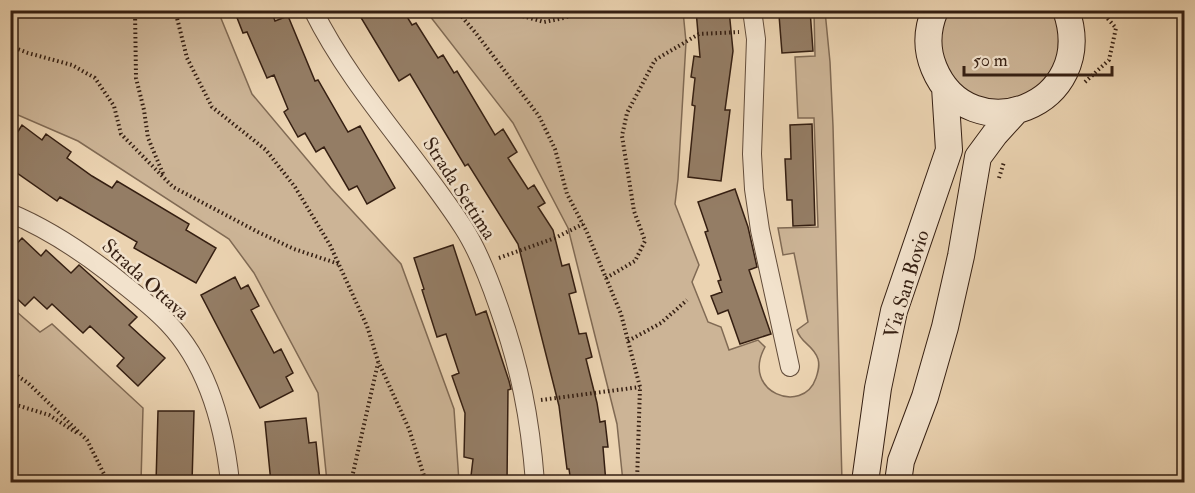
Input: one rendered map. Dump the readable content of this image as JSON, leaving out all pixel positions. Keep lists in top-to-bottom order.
{
  "streets": {
    "main road": ["Via San Bovio"],
    "street": ["Strada Settima", "Strada Ottava"]
  },
  "scale_bar": "50 m"
}
